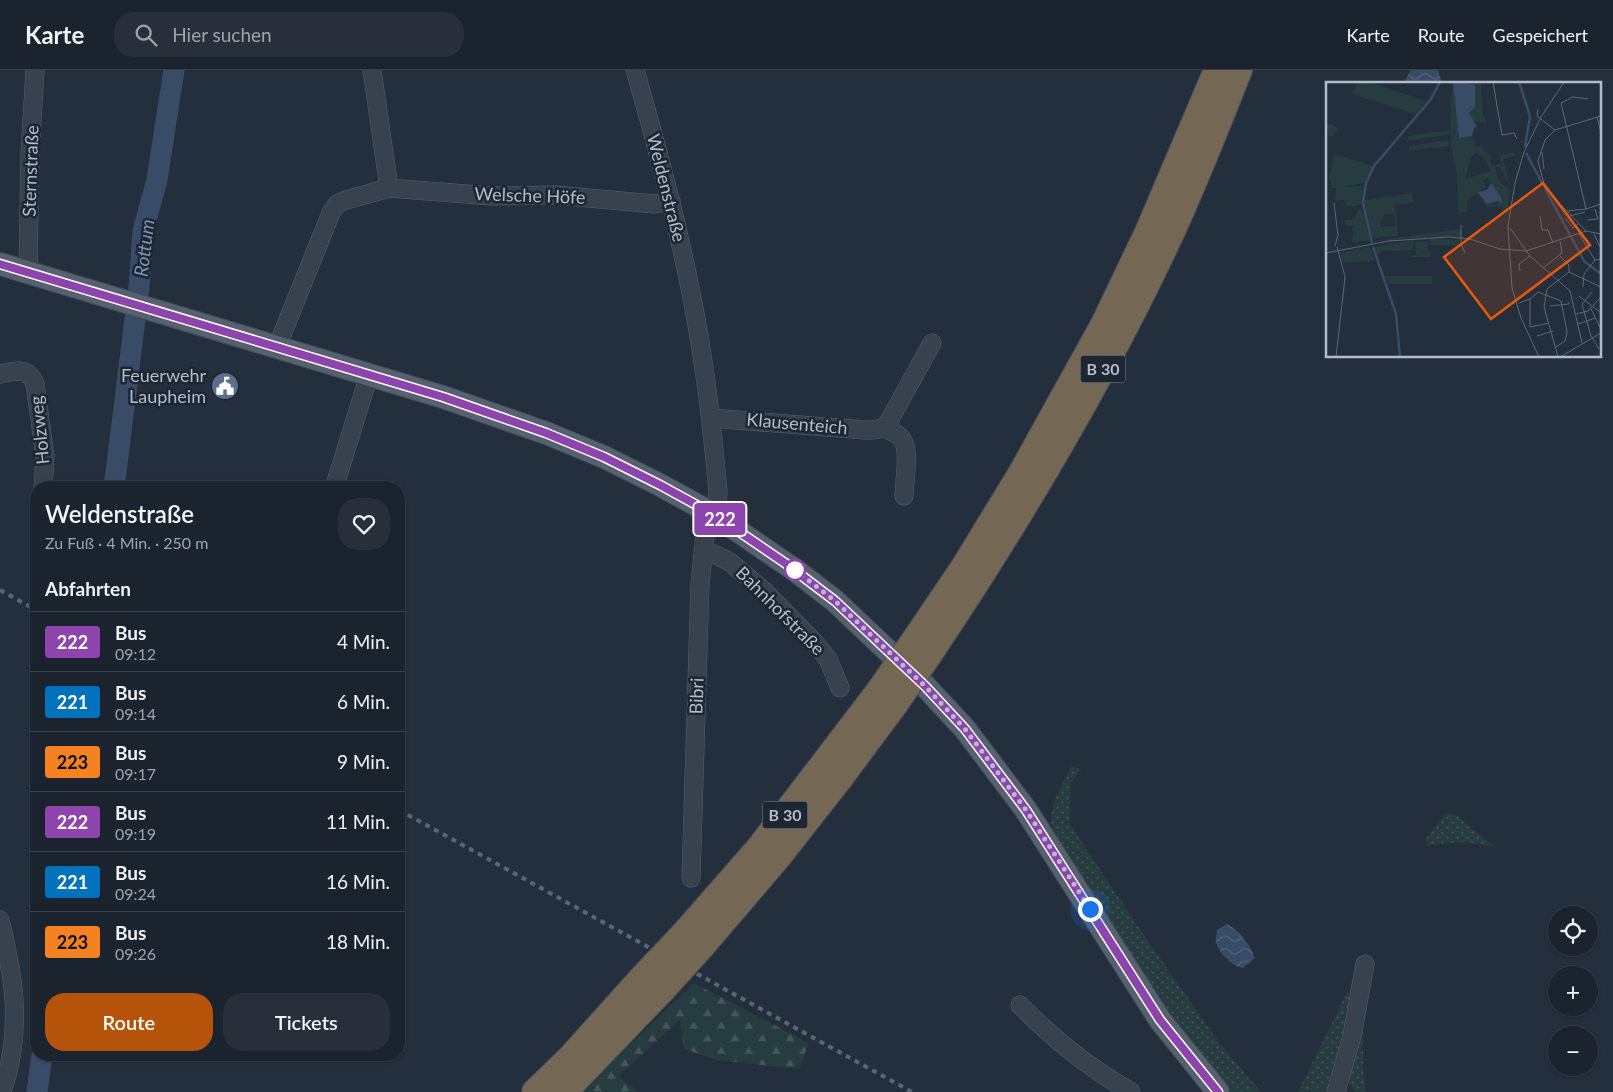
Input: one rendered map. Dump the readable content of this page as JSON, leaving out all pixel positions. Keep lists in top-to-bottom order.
{
  "streets": {
    "highway": ["B 30"],
    "main road": ["Bahnhofstraße"],
    "street": [
      "Sternstraße",
      "Weldenstraße",
      "Welsche Höfe",
      "Klausenteich",
      "Holzweg",
      "Bibri"
    ]
  },
  "crossings": [
    ["Sternstraße", "Bahnhofstraße"],
    ["Weldenstraße", "Welsche Höfe"],
    ["Weldenstraße", "Klausenteich"],
    ["Weldenstraße", "Bahnhofstraße"],
    ["Weldenstraße", "Bibri"],
    ["Welsche Höfe", "Bahnhofstraße"],
    ["Bahnhofstraße", "Bibri"]
  ],
  "water": ["Rottum"],
  "places": {
    "public building": ["Feuerwehr Laupheim"]
  },
  "lines": ["bus line 222"],
  "page": {
    "header": "Karte",
    "search": "Hier suchen",
    "nav": ["Karte", "Route", "Gespeichert"],
    "on_map": "222",
    "heading": [
      ["Weldenstraße", "Zu Fuß · 4 Min. · 250 m"],
      "Abfahrten"
    ],
    "list": [
      {
        "mark": "222",
        "name": "Bus",
        "note": "09:12",
        "value": "4 Min."
      },
      {
        "mark": "221",
        "name": "Bus",
        "note": "09:14",
        "value": "6 Min."
      },
      {
        "mark": "223",
        "name": "Bus",
        "note": "09:17",
        "value": "9 Min."
      },
      {
        "mark": "222",
        "name": "Bus",
        "note": "09:19",
        "value": "11 Min."
      },
      {
        "mark": "221",
        "name": "Bus",
        "note": "09:24",
        "value": "16 Min."
      },
      {
        "mark": "223",
        "name": "Bus",
        "note": "09:26",
        "value": "18 Min."
      }
    ],
    "map_buttons": ["+", "−"],
    "buttons": ["Route", "Tickets"]
  }
}
